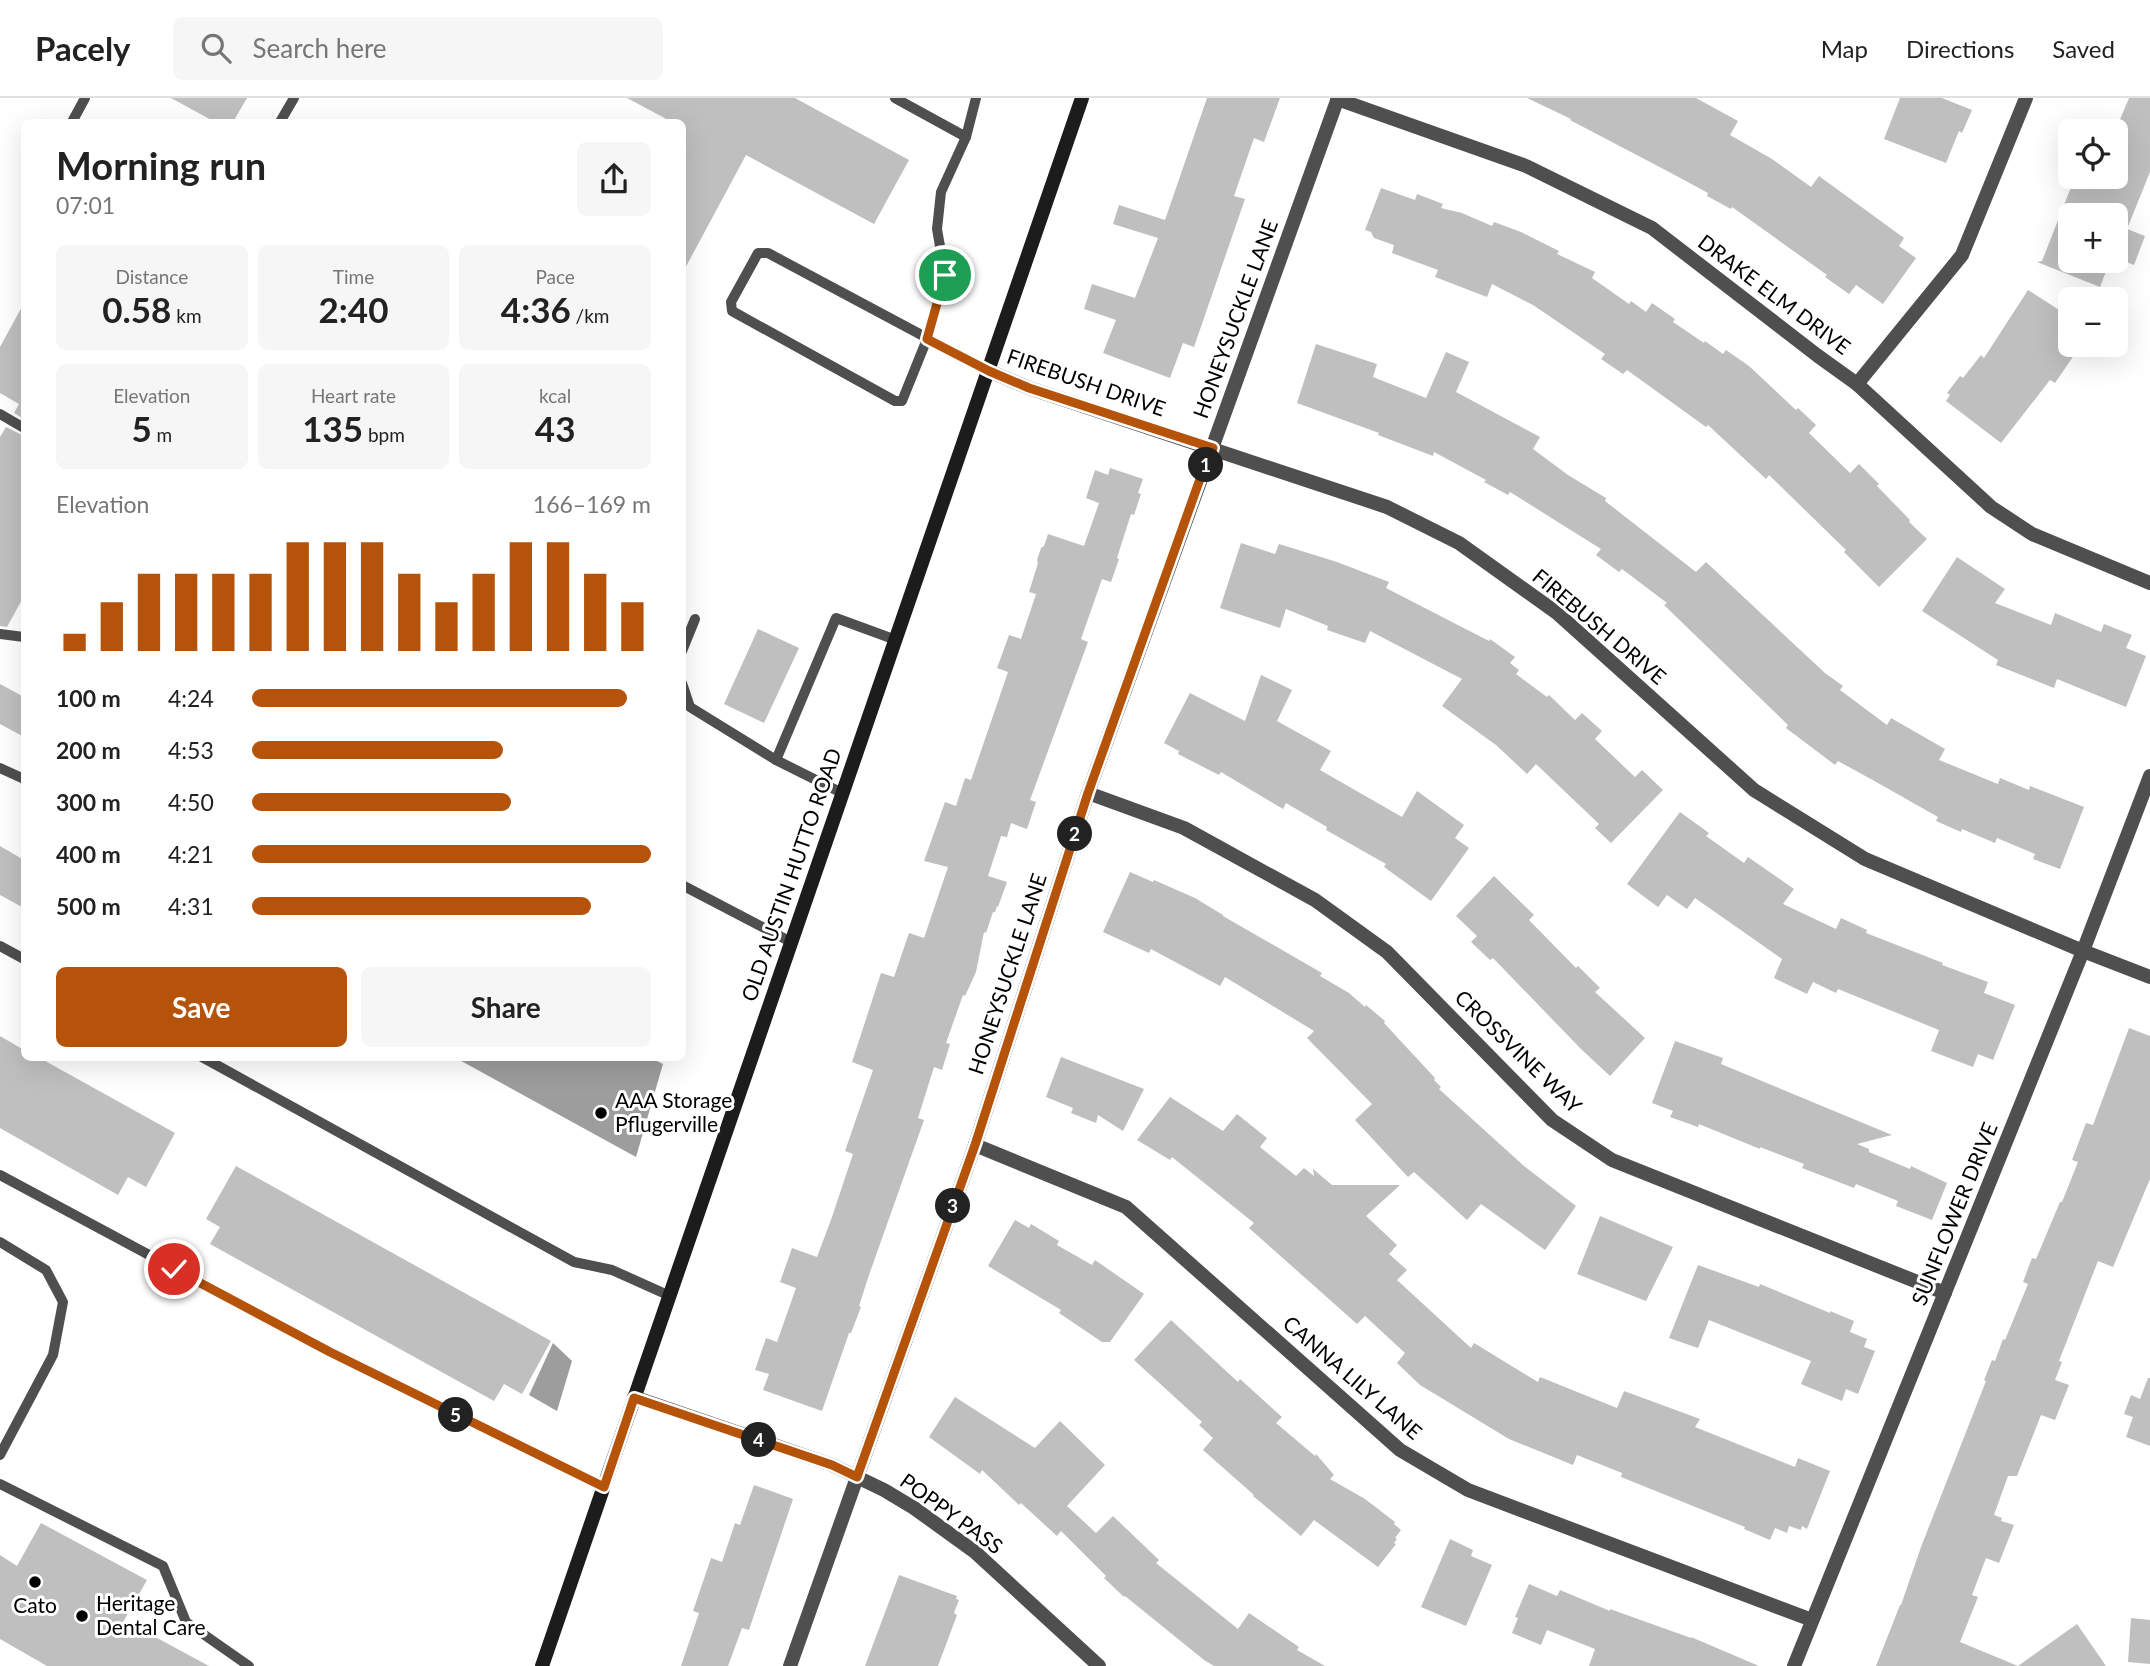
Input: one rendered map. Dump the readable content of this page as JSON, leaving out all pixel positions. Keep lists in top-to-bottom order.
{
  "streets": {
    "street": [
      "DRAKE ELM DRIVE",
      "HONEYSUCKLE LANE",
      "FIREBUSH DRIVE",
      "OLD AUSTIN HUTTO ROAD",
      "CROSSVINE WAY",
      "SUNFLOWER DRIVE",
      "CANNA LILY LANE",
      "POPPY PASS"
    ]
  },
  "crossings": [
    ["DRAKE ELM DRIVE", "HONEYSUCKLE LANE"],
    ["HONEYSUCKLE LANE", "FIREBUSH DRIVE"],
    ["HONEYSUCKLE LANE", "CROSSVINE WAY"],
    ["HONEYSUCKLE LANE", "CANNA LILY LANE"],
    ["HONEYSUCKLE LANE", "POPPY PASS"],
    ["FIREBUSH DRIVE", "OLD AUSTIN HUTTO ROAD"],
    ["FIREBUSH DRIVE", "SUNFLOWER DRIVE"],
    ["OLD AUSTIN HUTTO ROAD", "POPPY PASS"],
    ["CROSSVINE WAY", "SUNFLOWER DRIVE"],
    ["SUNFLOWER DRIVE", "CANNA LILY LANE"]
  ],
  "places": ["AAA Storage Pflugerville", "Cato", "Heritage Dental Care"],
  "page": {
    "header": "Pacely",
    "search": "Search here",
    "nav": ["Map", "Directions", "Saved"],
    "map_buttons": ["+", "−"],
    "heading": ["Morning run", "07:01"],
    "stats": [
      ["Distance", "0.58 km"],
      ["Time", "2:40"],
      ["Pace", "4:36 /km"],
      ["Elevation", "5 m"],
      ["Heart rate", "135 bpm"],
      ["kcal", "43"]
    ],
    "pins": [
      "1",
      "2",
      "3",
      "5",
      "4"
    ],
    "chart": ["Elevation", "166–169 m"],
    "list": [
      {
        "name": "100 m",
        "note": "4:24"
      },
      {
        "name": "200 m",
        "note": "4:53"
      },
      {
        "name": "300 m",
        "note": "4:50"
      },
      {
        "name": "400 m",
        "note": "4:21"
      },
      {
        "name": "500 m",
        "note": "4:31"
      }
    ],
    "buttons": ["Save", "Share"]
  }
}
